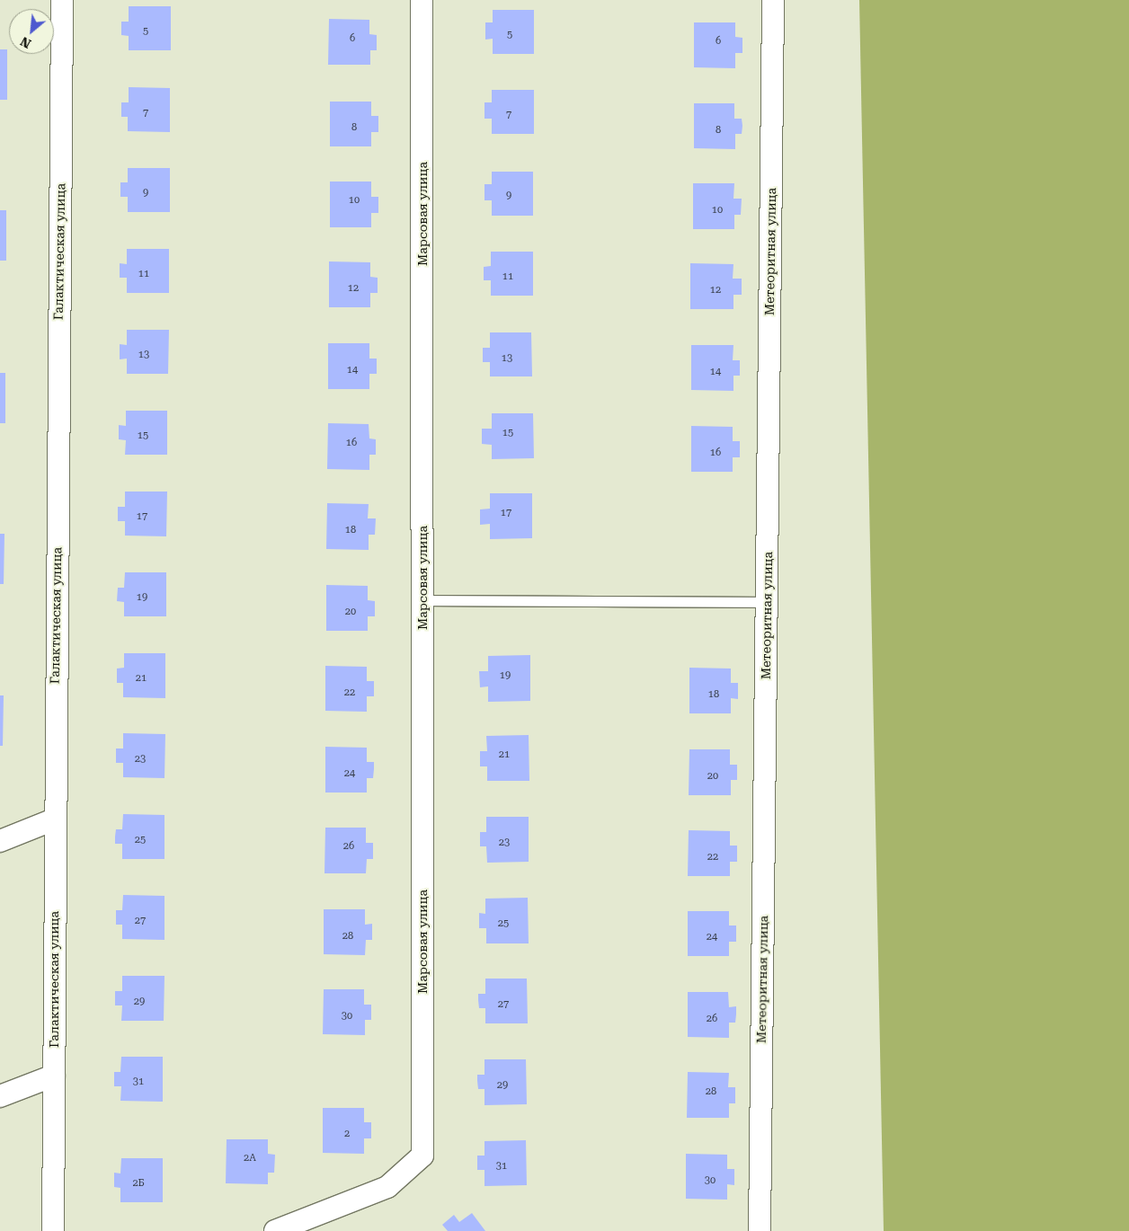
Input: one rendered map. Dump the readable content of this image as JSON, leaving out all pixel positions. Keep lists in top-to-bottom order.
{
  "streets": {
    "street": ["Марсовая улица", "Галактическая улица", "Метеоритная улица"]
  },
  "house_numbers": [
    "5",
    "5",
    "6",
    "6",
    "7",
    "7",
    "8",
    "8",
    "9",
    "9",
    "10",
    "10",
    "11",
    "11",
    "12",
    "12",
    "13",
    "13",
    "14",
    "14",
    "15",
    "15",
    "16",
    "16",
    "17",
    "17",
    "18",
    "19",
    "20",
    "19",
    "21",
    "22",
    "18",
    "21",
    "23",
    "24",
    "20",
    "25",
    "23",
    "26",
    "22",
    "27",
    "25",
    "28",
    "24",
    "29",
    "27",
    "30",
    "26",
    "31",
    "29",
    "28",
    "2",
    "2А",
    "31",
    "30",
    "2Б"
  ],
  "north": "bottom left"
}
